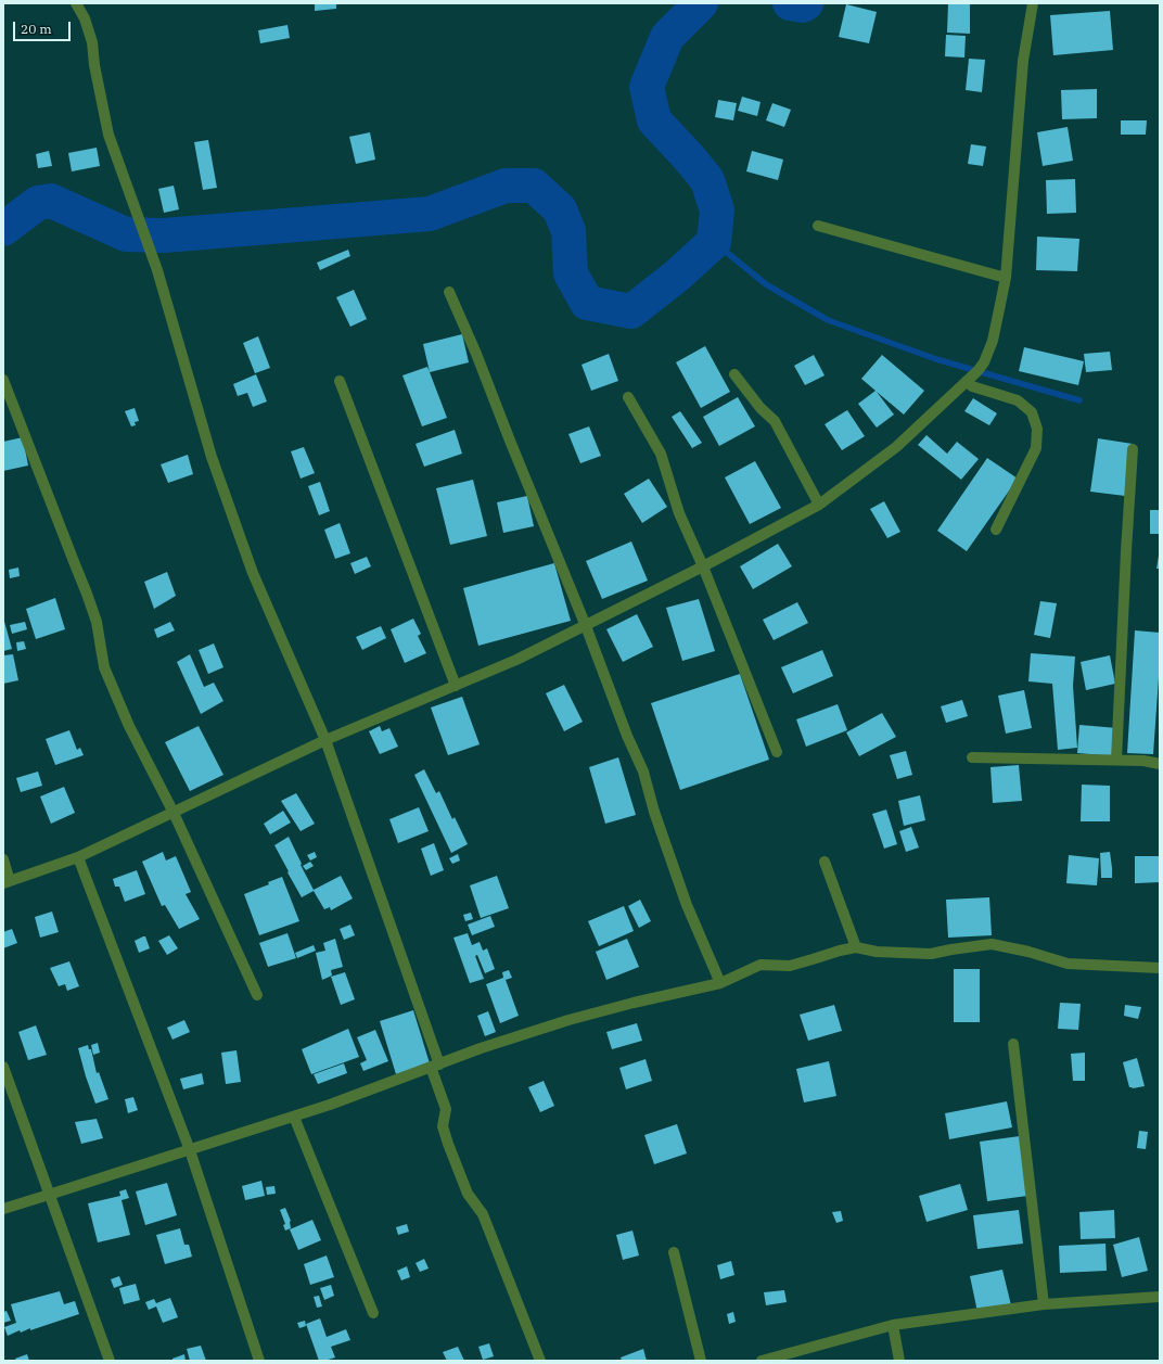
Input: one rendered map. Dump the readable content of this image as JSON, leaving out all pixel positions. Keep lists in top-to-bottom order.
{
  "scale_bar": "20 m"
}
